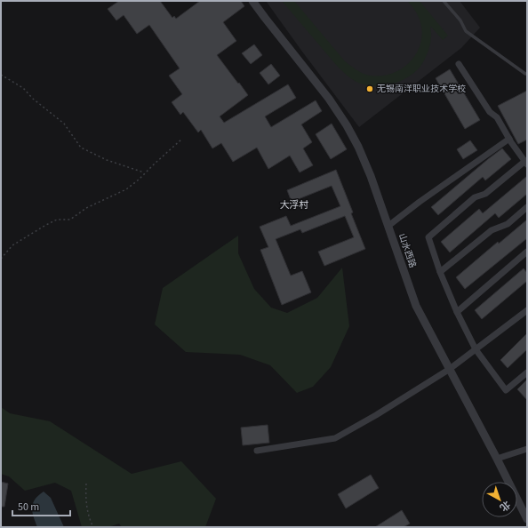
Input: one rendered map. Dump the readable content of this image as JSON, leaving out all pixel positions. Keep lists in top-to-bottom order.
{
  "streets": {
    "street": ["山水西路"]
  },
  "districts": ["大浮村"],
  "places": ["无锡南洋职业技术学校"],
  "scale_bar": "50 m",
  "north": "bottom right"
}
